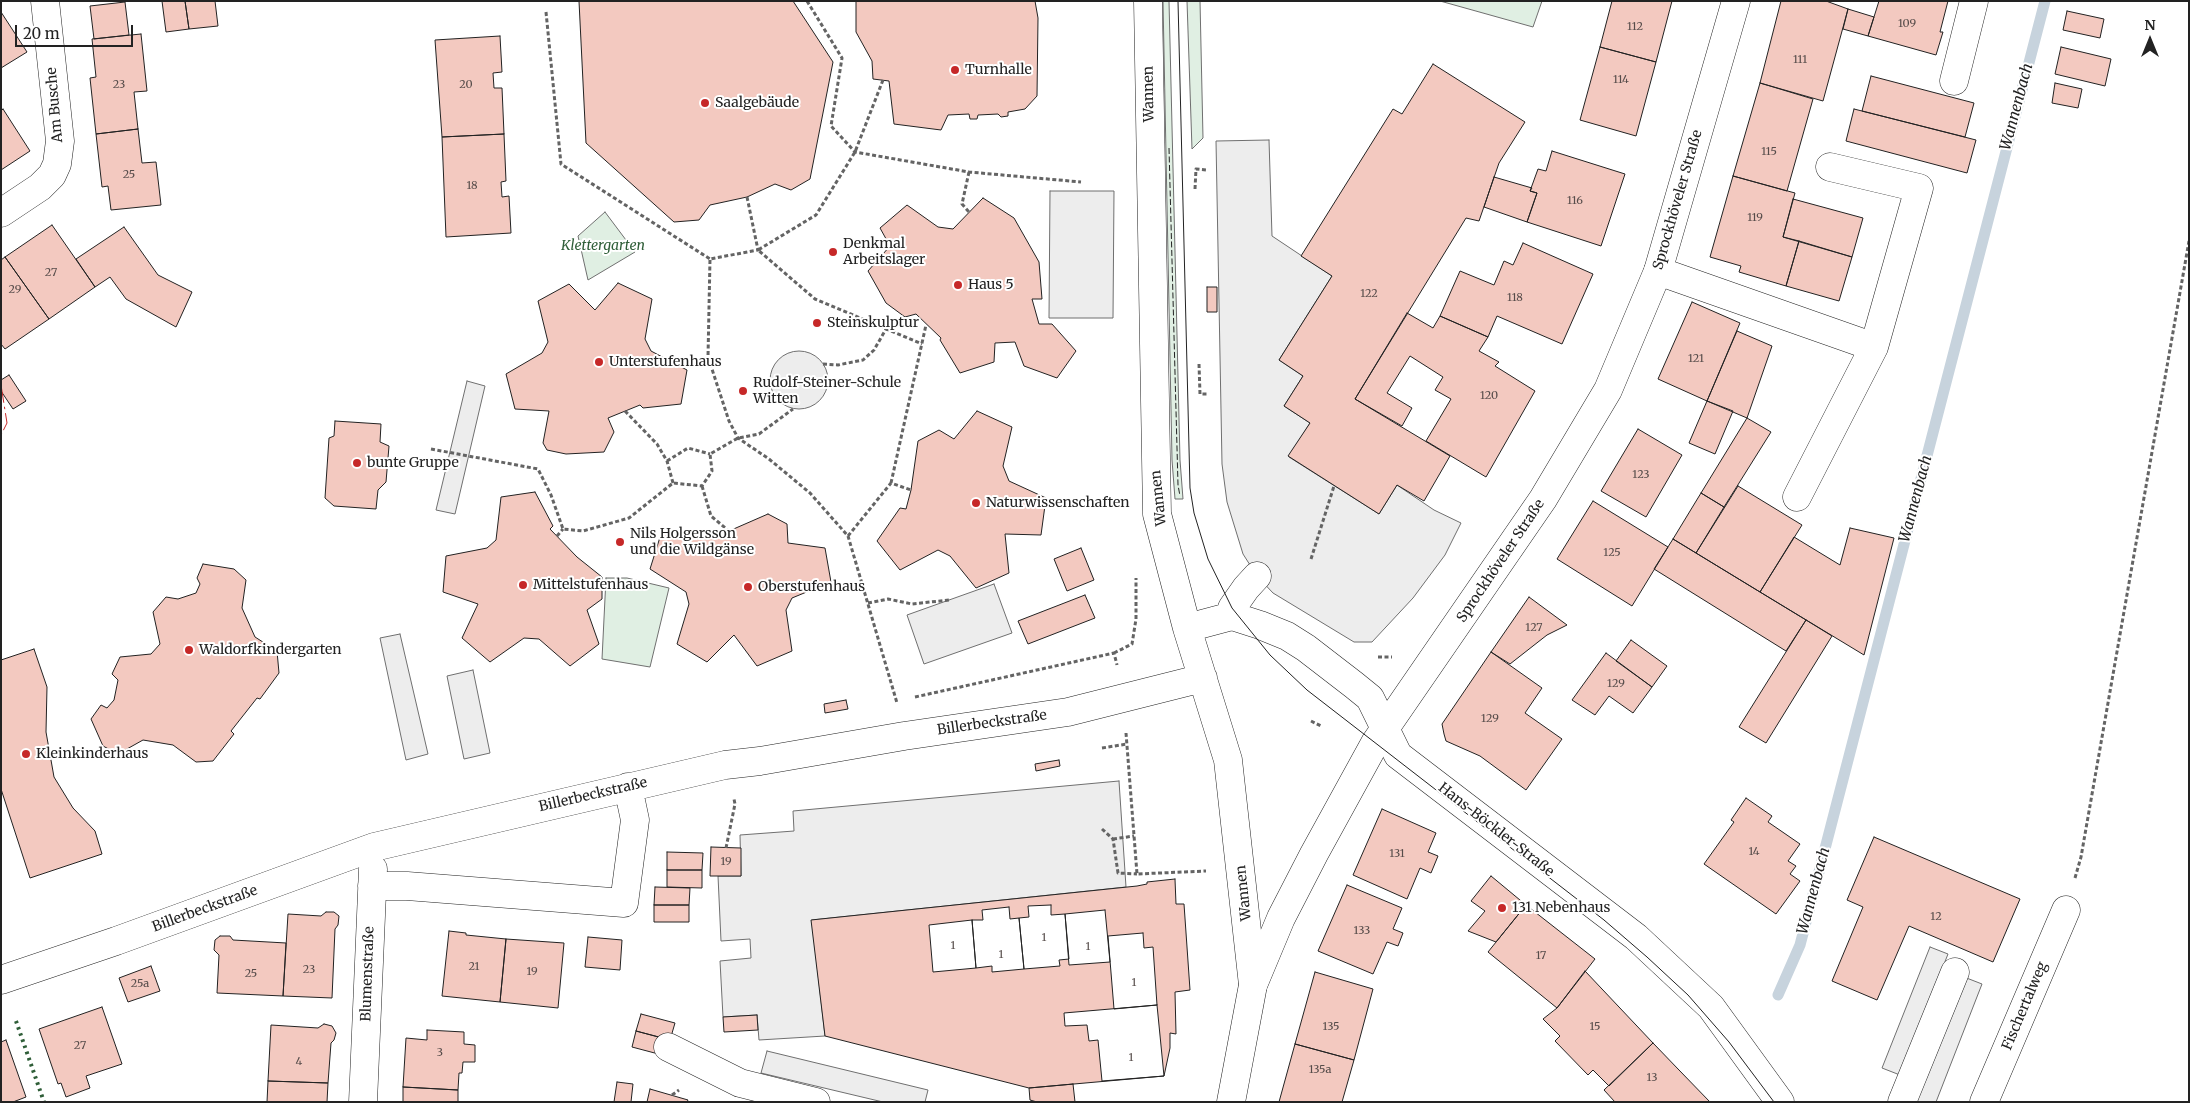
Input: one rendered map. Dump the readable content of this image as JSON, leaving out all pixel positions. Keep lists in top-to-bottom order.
{
  "streets": {
    "street": [
      "Wannen",
      "Am Busche",
      "Sprockhöveler Straße",
      "Billerbeckstraße",
      "Hans-Böckler-Straße",
      "Blumenstraße",
      "Fischertalweg"
    ]
  },
  "crossings": [
    ["Wannen", "Sprockhöveler Straße"],
    ["Wannen", "Billerbeckstraße"],
    ["Sprockhöveler Straße", "Hans-Böckler-Straße"],
    ["Billerbeckstraße", "Blumenstraße"]
  ],
  "water": ["Wannenbach"],
  "parks": ["Klettergarten"],
  "places": [
    "Turnhalle",
    "Saalgebäude",
    "Denkmal Arbeitslager",
    "Haus 5",
    "Steinskulptur",
    "Unterstufenhaus",
    "Rudolf-Steiner-Schule Witten",
    "bunte Gruppe",
    "Naturwissenschaften",
    "Nils Holgersson und die Wildgänse",
    "Mittelstufenhaus",
    "Oberstufenhaus",
    "Waldorfkindergarten",
    "Kleinkinderhaus",
    "131 Nebenhaus"
  ],
  "house_numbers": [
    "109",
    "112",
    "111",
    "114",
    "23",
    "20",
    "115",
    "25",
    "18",
    "116",
    "119",
    "27",
    "29",
    "122",
    "118",
    "121",
    "120",
    "123",
    "125",
    "127",
    "129",
    "129",
    "14",
    "131",
    "19",
    "12",
    "133",
    "1",
    "1",
    "1",
    "1",
    "17",
    "21",
    "23",
    "19",
    "25",
    "1",
    "25a",
    "135",
    "15",
    "27",
    "3",
    "1",
    "4",
    "135a",
    "13"
  ],
  "scale_bar": "20 m",
  "north": "top"
}
